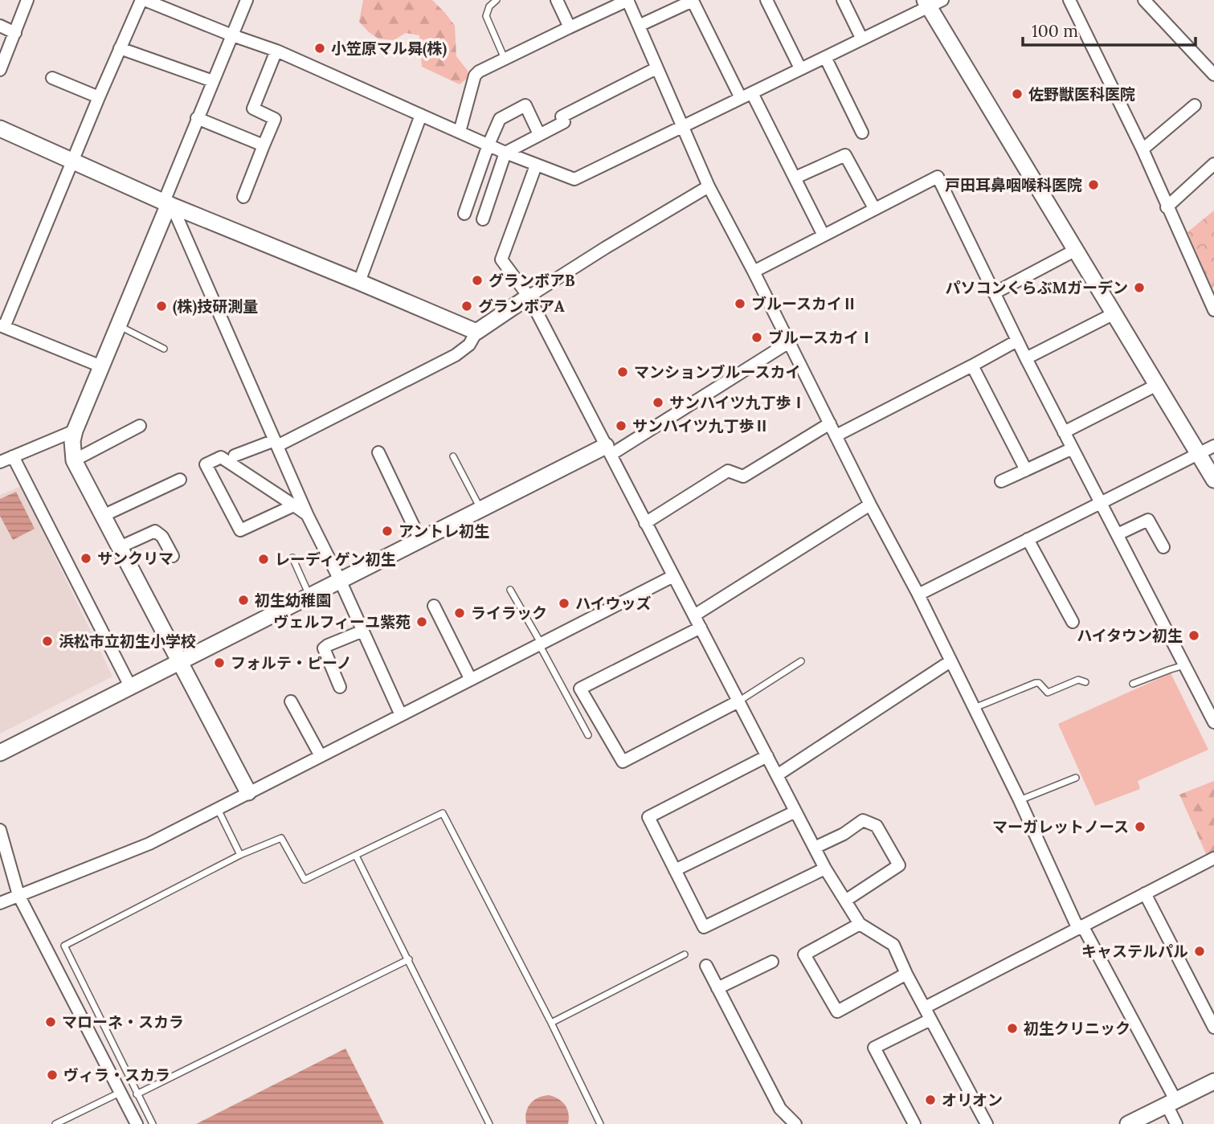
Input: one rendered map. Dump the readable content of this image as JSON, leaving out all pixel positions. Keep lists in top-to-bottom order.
{
  "places": [
    "小笠原マル曻(株)",
    "佐野獣医科医院",
    "戸田耳鼻咽喉科医院",
    "グランボアB",
    "パソコンくらぶMガーデン",
    "ブルースカイⅡ",
    "(株)技研測量",
    "グランボアA",
    "ブルースカイⅠ",
    "マンションブルースカイ",
    "サンハイツ九丁歩Ⅰ",
    "サンハイツ九丁歩Ⅱ",
    "アントレ初生",
    "サンクリマ",
    "レーディゲン初生",
    "初生幼稚園",
    "ハイウッズ",
    "ライラック",
    "ヴェルフィーユ紫苑",
    "ハイタウン初生",
    "浜松市立初生小学校",
    "フォルテ・ピーノ",
    "マーガレットノース",
    "キャステルパル",
    "マローネ・スカラ",
    "初生クリニック",
    "ヴィラ・スカラ",
    "オリオン"
  ],
  "scale_bar": "100 m"
}
